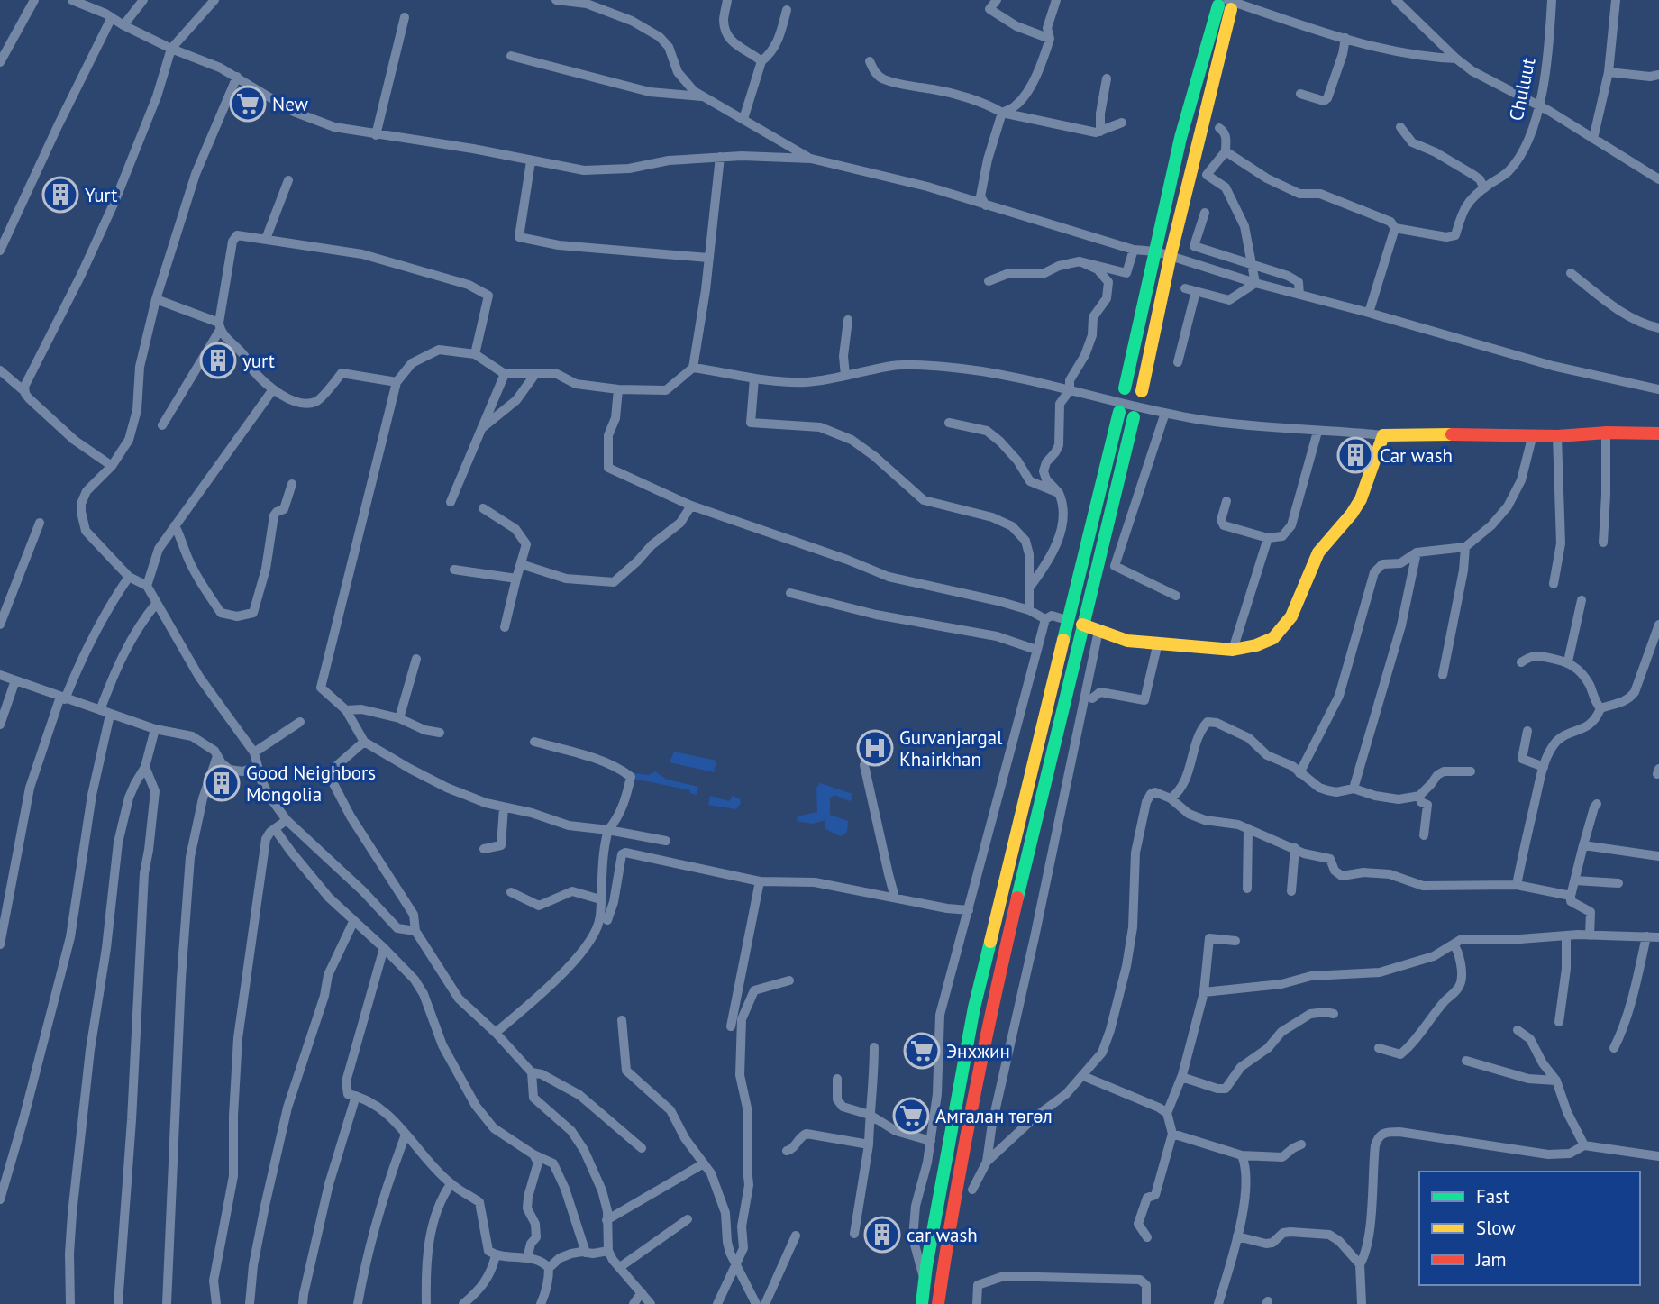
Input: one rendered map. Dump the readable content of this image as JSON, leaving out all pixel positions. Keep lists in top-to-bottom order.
{
  "streets": {
    "street": ["Chuluut"]
  },
  "places": {
    "supermarket": ["New", "Энхжин", "Амгалан төгөл"],
    "building": [
      "Yurt",
      "yurt",
      "Car wash",
      "Good Neighbors Mongolia",
      "car wash"
    ],
    "hospital": ["Gurvanjargal Khairkhan"]
  },
  "legend": ["Fast", "Slow", "Jam"]
}
